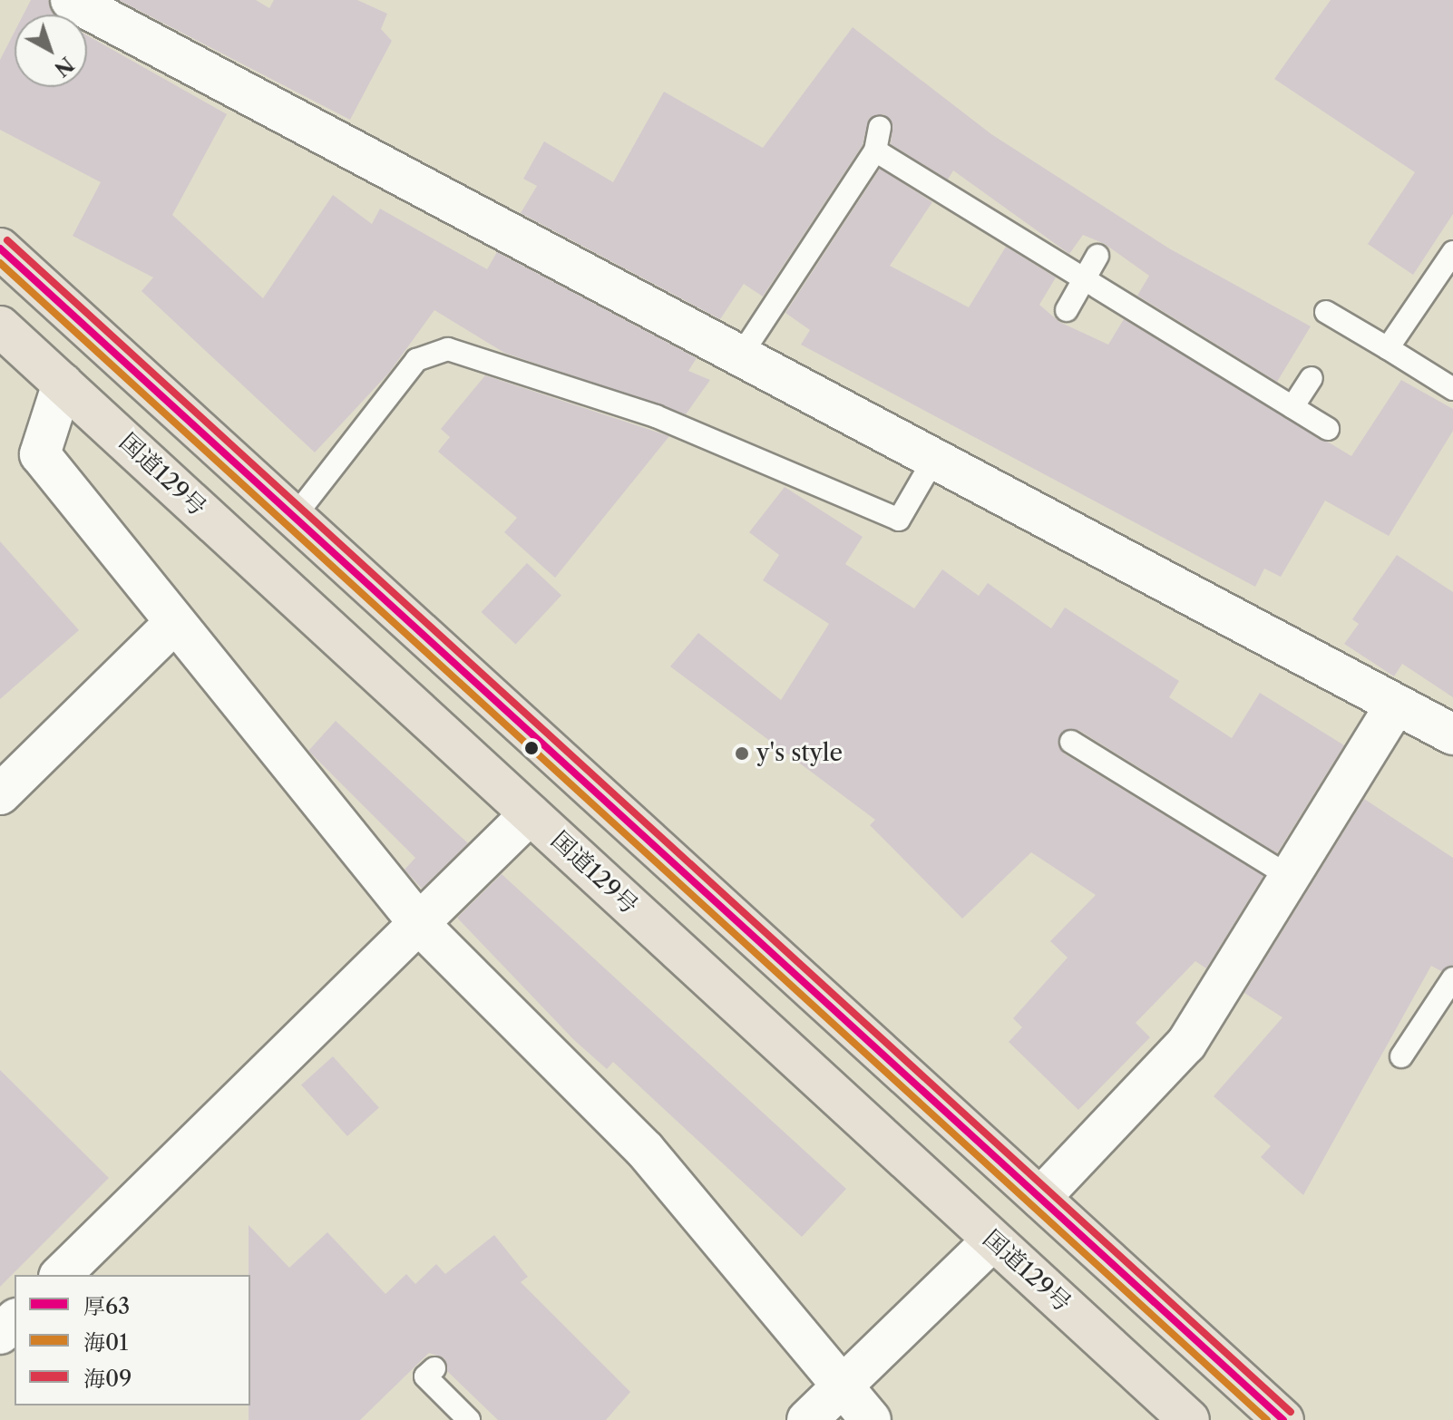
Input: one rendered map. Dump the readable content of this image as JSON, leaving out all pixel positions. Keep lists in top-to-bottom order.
{
  "streets": {
    "highway": ["国道129号"]
  },
  "places": ["y's style"],
  "lines": ["transit line 海09", "transit line 厚63", "transit line 海01"],
  "legend": ["厚63", "海01", "海09"],
  "north": "bottom right"
}
